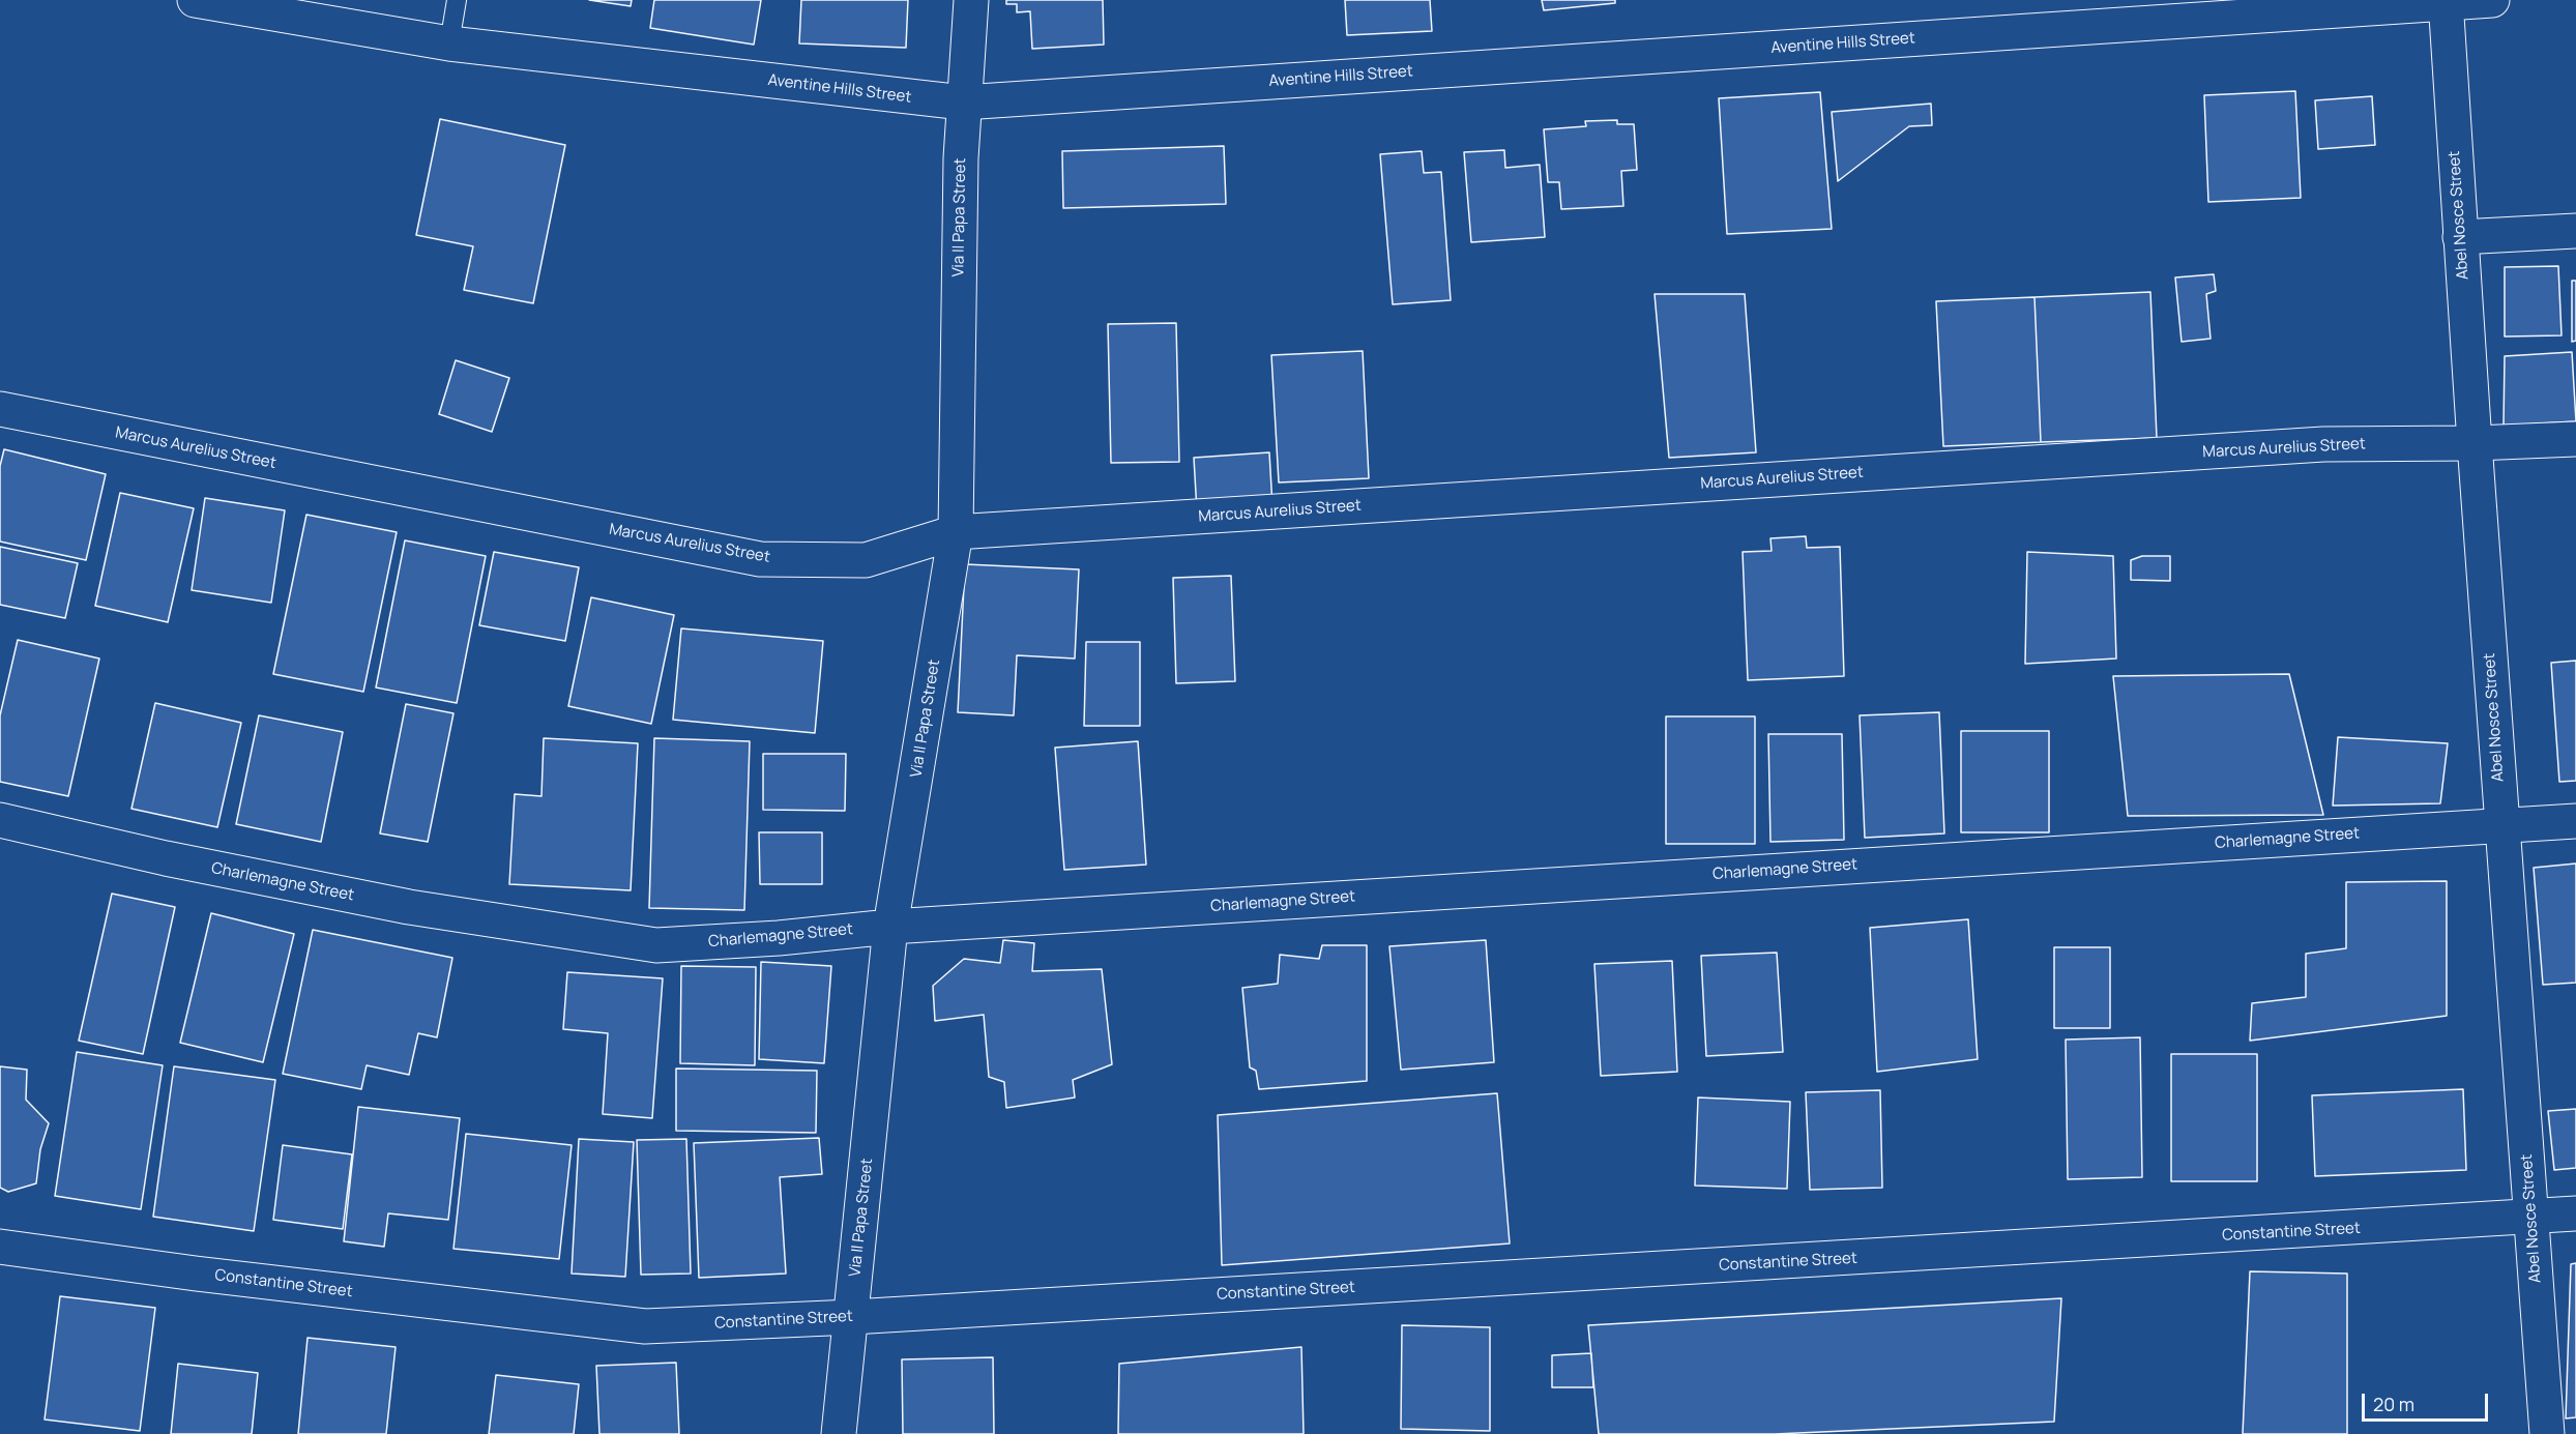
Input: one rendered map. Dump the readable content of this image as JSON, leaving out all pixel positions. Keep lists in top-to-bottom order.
{
  "streets": {
    "street": [
      "Aventine Hills Street",
      "Abel Nosce Street",
      "Via Il Papa Street",
      "Marcus Aurelius Street",
      "Charlemagne Street",
      "Constantine Street"
    ]
  },
  "crossings": [
    ["Aventine Hills Street", "Abel Nosce Street"],
    ["Aventine Hills Street", "Via Il Papa Street"],
    ["Abel Nosce Street", "Marcus Aurelius Street"],
    ["Abel Nosce Street", "Charlemagne Street"],
    ["Abel Nosce Street", "Constantine Street"],
    ["Via Il Papa Street", "Marcus Aurelius Street"],
    ["Via Il Papa Street", "Charlemagne Street"],
    ["Via Il Papa Street", "Constantine Street"]
  ],
  "scale_bar": "20 m"
}
